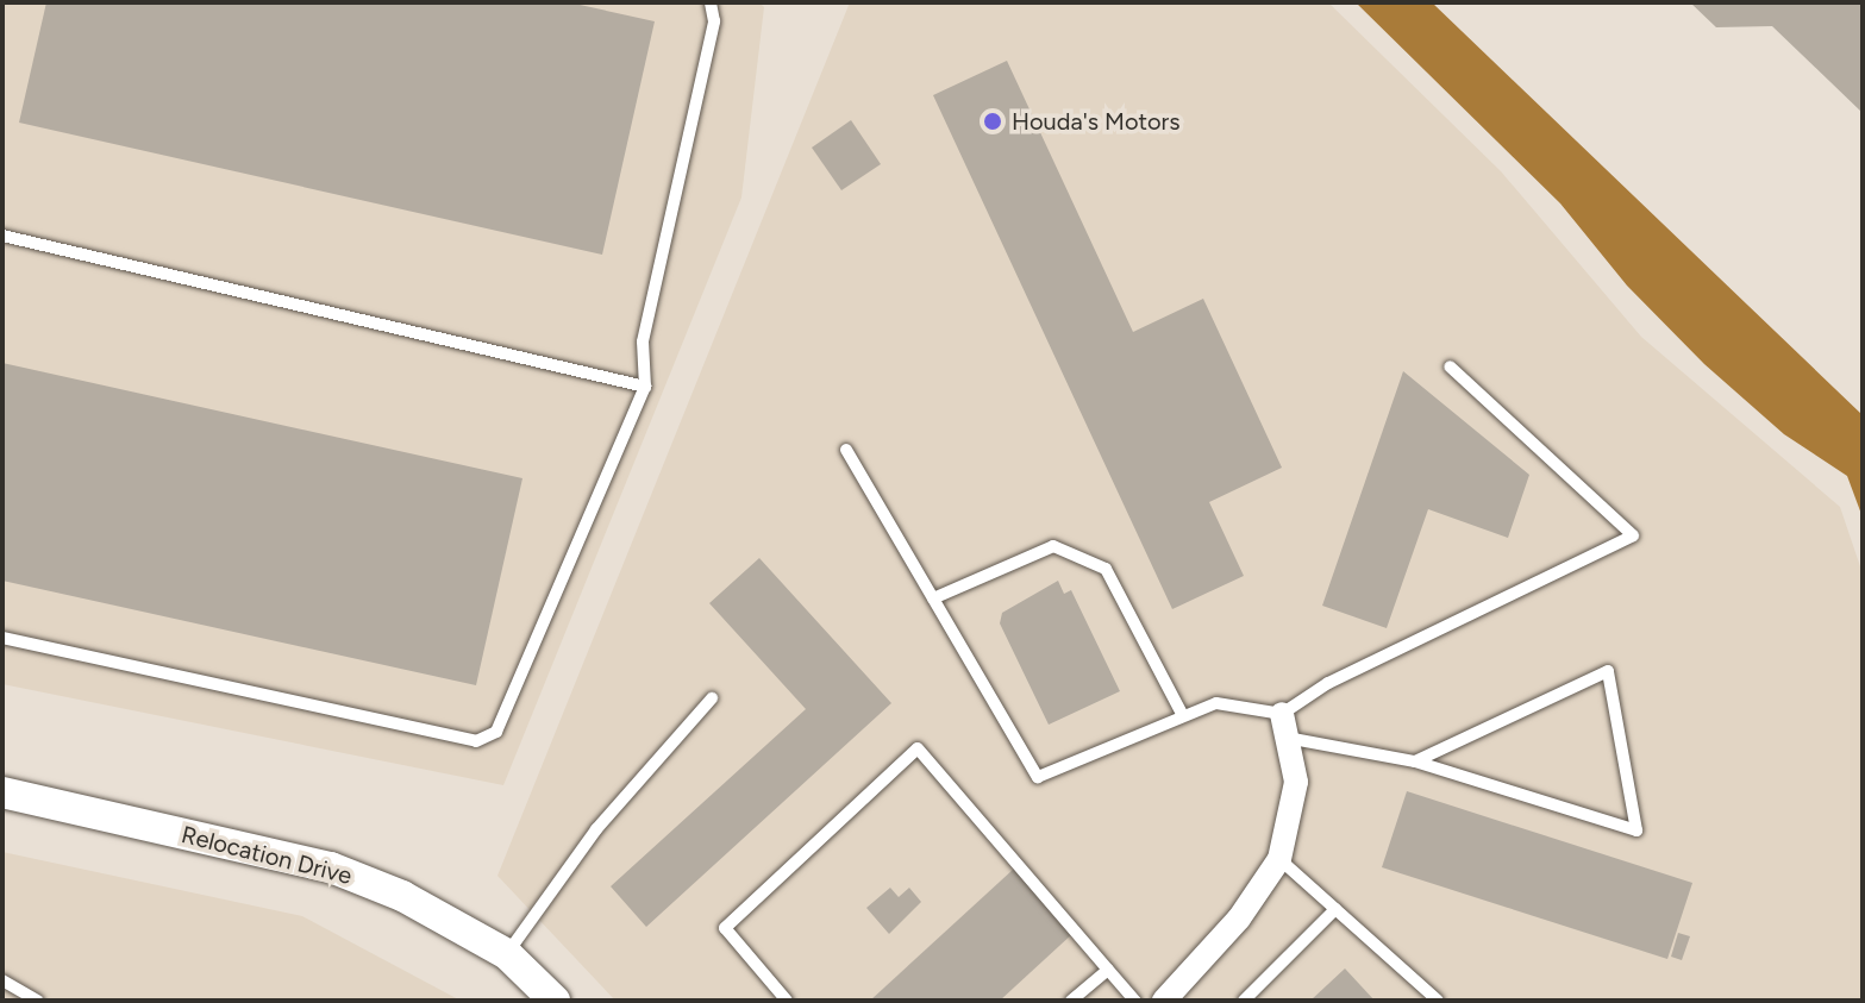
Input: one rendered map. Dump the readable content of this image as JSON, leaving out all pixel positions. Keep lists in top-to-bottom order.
{
  "streets": {
    "street": ["Relocation Drive"]
  },
  "places": ["Houda's Motors"]
}
